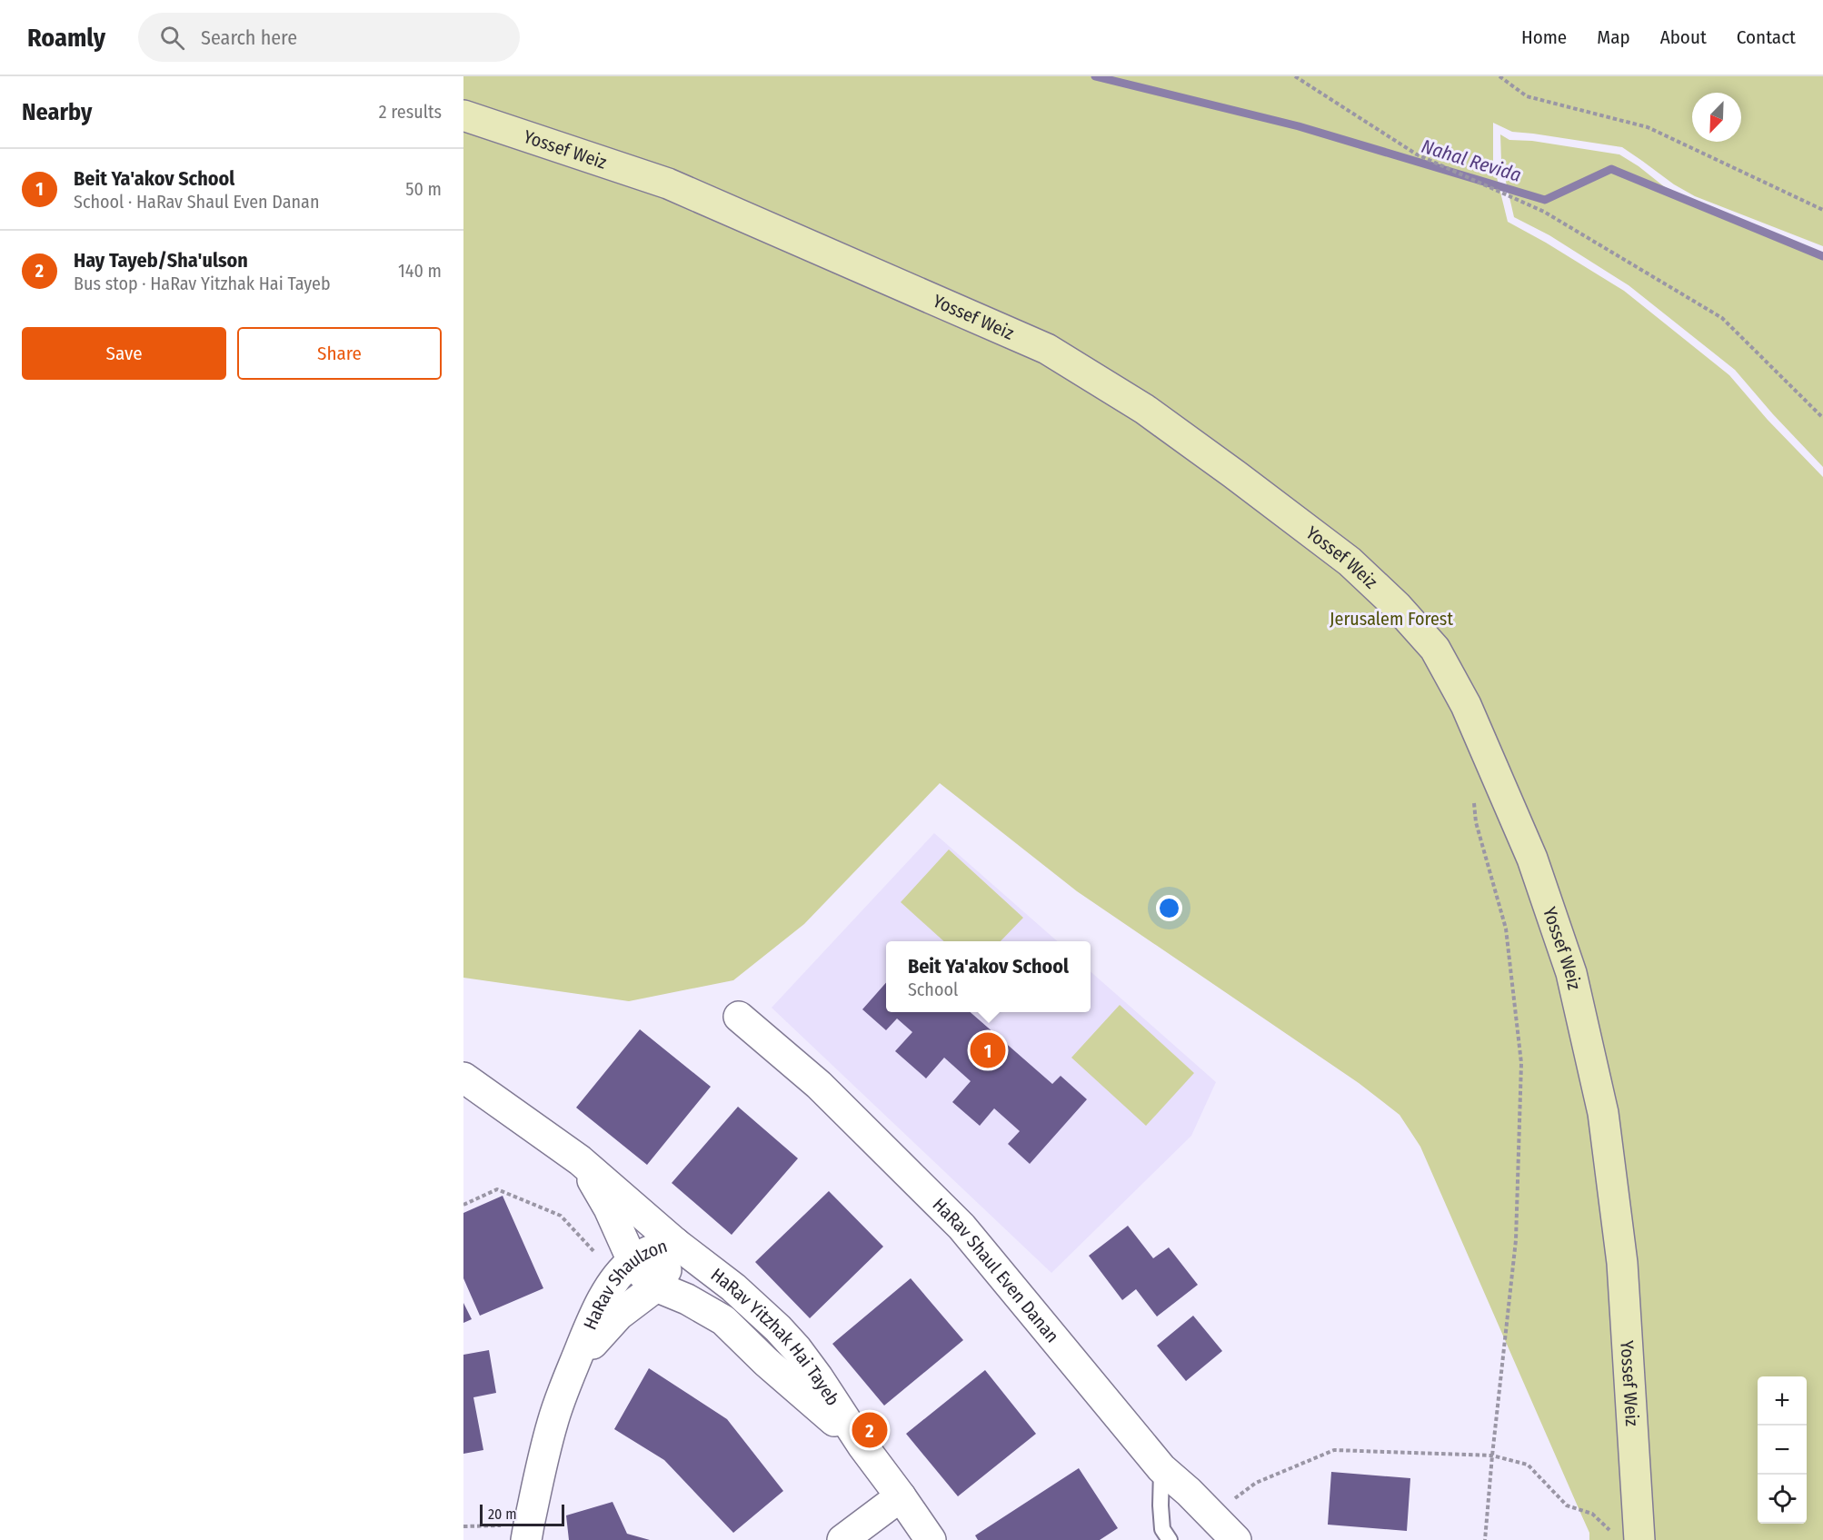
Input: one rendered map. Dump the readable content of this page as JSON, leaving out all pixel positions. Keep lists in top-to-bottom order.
{
  "streets": {
    "main road": ["Yossef Weiz"],
    "street": ["HaRav Shaul Even Danan", "HaRav Shaulzon", "HaRav Yitzhak Hai Tayeb"]
  },
  "crossings": [
    ["HaRav Shaulzon", "HaRav Yitzhak Hai Tayeb"]
  ],
  "water": ["Nahal Revida"],
  "parks": ["Jerusalem Forest"],
  "scale_bar": "20 m",
  "north": "bottom left",
  "page": {
    "header": "Roamly",
    "search": "Search here",
    "nav": [
      "Home",
      "Map",
      "About",
      "Contact"
    ],
    "heading": ["Nearby", "2 results"],
    "list": [
      {
        "mark": "1",
        "name": "Beit Ya'akov School",
        "note": "School · HaRav Shaul Even Danan",
        "value": "50 m"
      },
      {
        "mark": "2",
        "name": "Hay Tayeb/Sha'ulson",
        "note": "Bus stop · HaRav Yitzhak Hai Tayeb",
        "value": "140 m"
      }
    ],
    "buttons": ["Save", "Share"],
    "popup": ["Beit Ya'akov School", "School"],
    "pins": ["1", "2"],
    "map_buttons": ["+", "−"],
    "scale": "20 m"
  }
}
